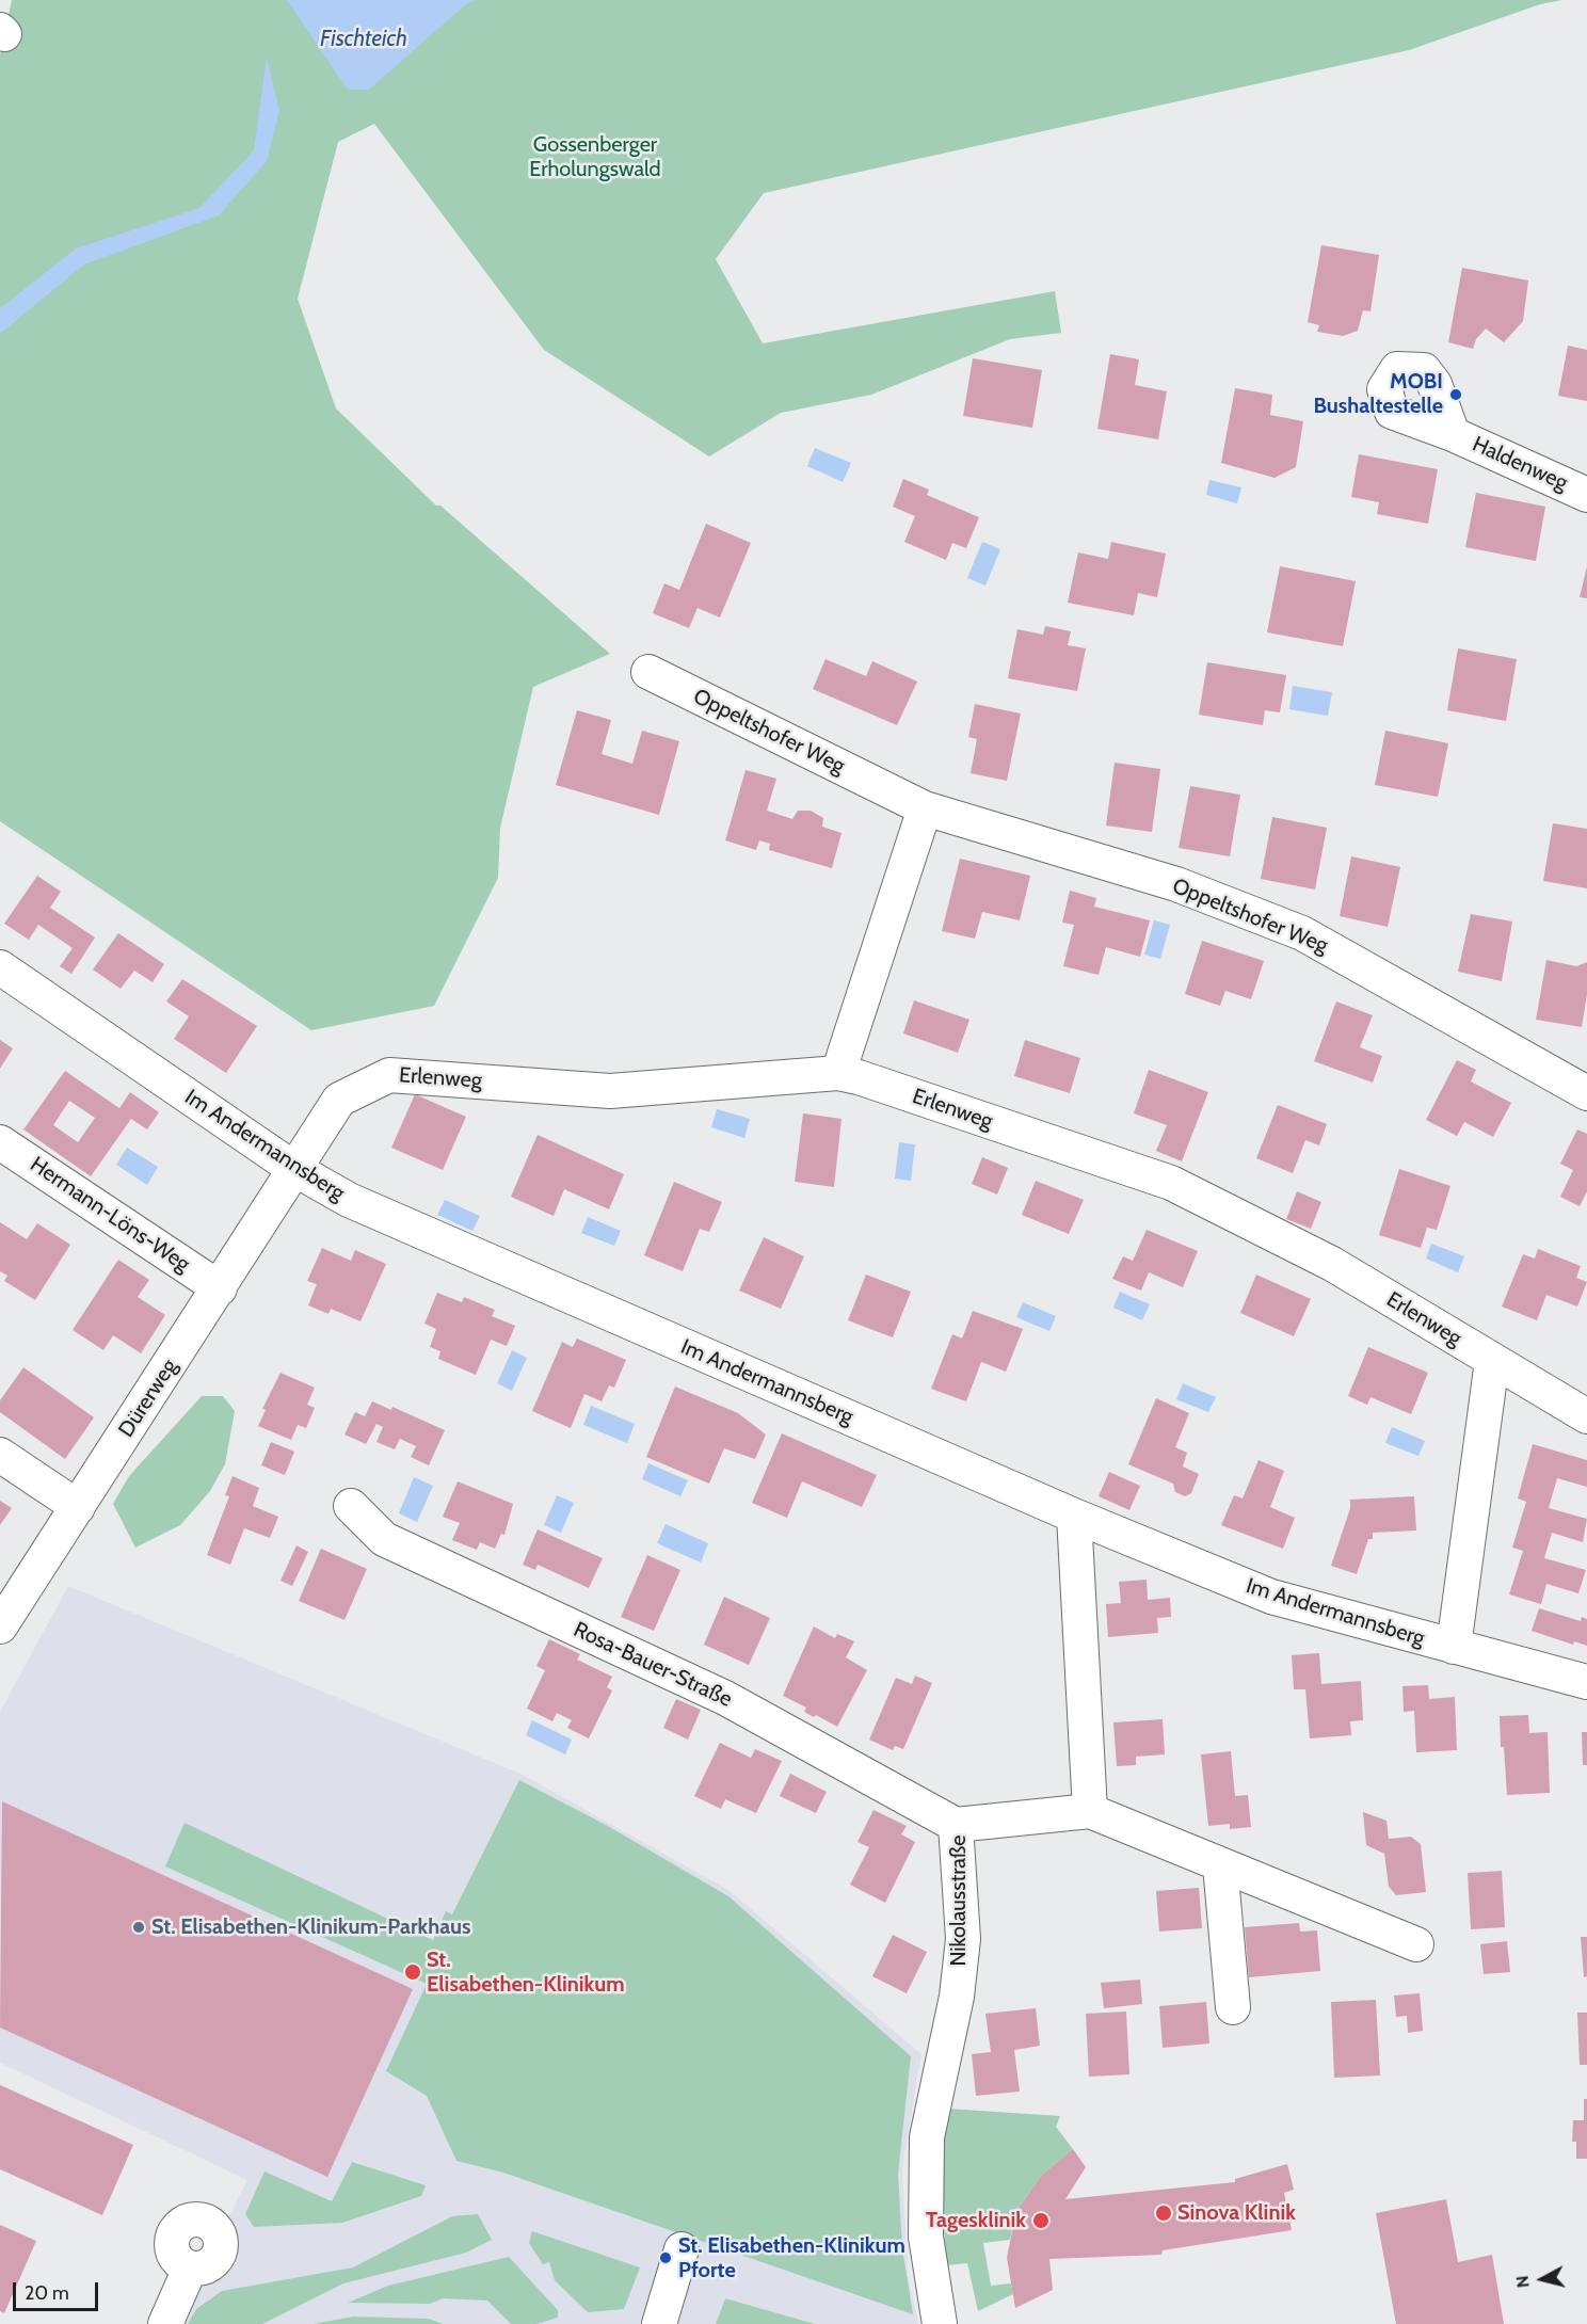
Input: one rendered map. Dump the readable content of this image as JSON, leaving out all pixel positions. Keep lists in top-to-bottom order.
{
  "streets": {
    "street": [
      "Haldenweg",
      "Oppeltshofer Weg",
      "Erlenweg",
      "Im Andermannsberg",
      "Hermann-Löns-Weg",
      "Dürerweg",
      "Rosa-Bauer-Straße",
      "Nikolausstraße"
    ]
  },
  "crossings": [
    ["Erlenweg", "Im Andermannsberg"],
    ["Erlenweg", "Dürerweg"],
    ["Im Andermannsberg", "Dürerweg"],
    ["Hermann-Löns-Weg", "Dürerweg"],
    ["Rosa-Bauer-Straße", "Nikolausstraße"]
  ],
  "water": ["Fischteich"],
  "parks": ["Gossenberger Erholungswald"],
  "places": [
    "MOBI Bushaltestelle",
    "St. Elisabethen-Klinikum-Parkhaus",
    "St. Elisabethen-Klinikum",
    "Sinova Klinik",
    "Tagesklinik",
    "St. Elisabethen-Klinikum Pforte"
  ],
  "scale_bar": "20 m",
  "north": "left"
}
